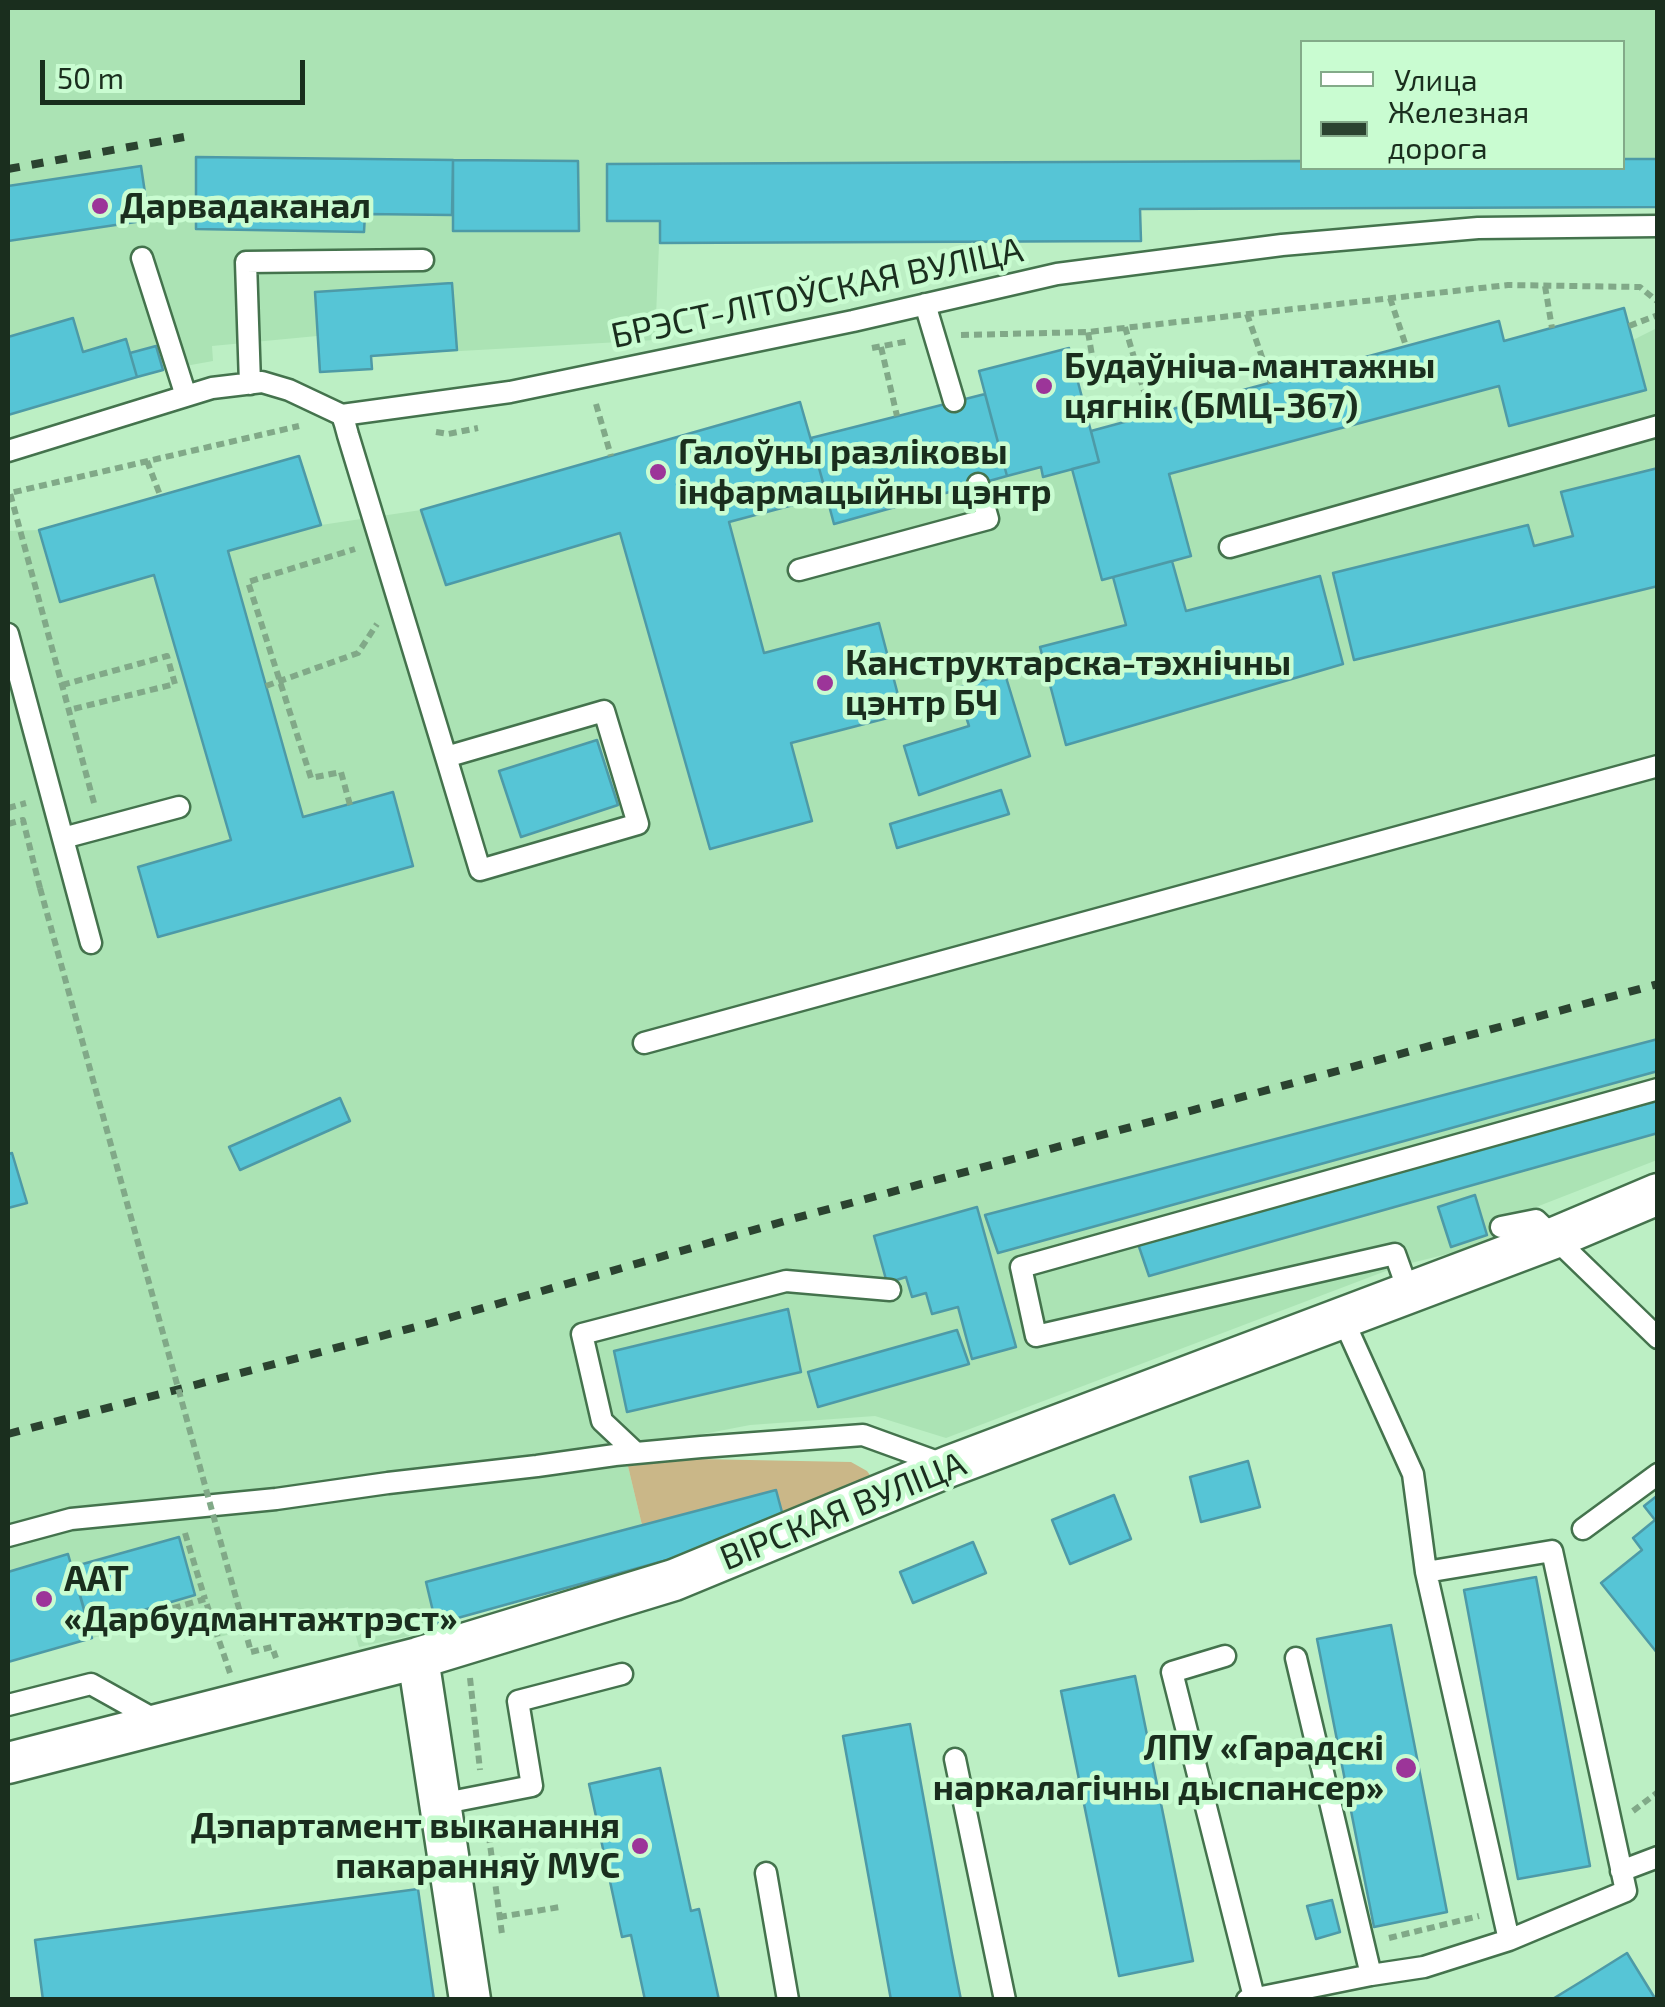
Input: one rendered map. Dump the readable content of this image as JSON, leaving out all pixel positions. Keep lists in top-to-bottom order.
{
  "streets": {
    "street": ["ВІРСКАЯ ВУЛІЦА"],
    "lane": ["БРЭСТ-ЛІТОЎСКАЯ ВУЛІЦА"]
  },
  "places": [
    "Дарвадаканал",
    "Будаўніча-мантажны цягнік (БМЦ-367)",
    "Галоўны разліковы інфармацыйны цэнтр",
    "Канструктарска-тэхнічны цэнтр БЧ",
    "ААТ «Дарбудмантажтрэст»",
    "ЛПУ «Гарадскі наркалагічны дыспансер»",
    "Дэпартамент выканання пакаранняў МУС"
  ],
  "legend": ["Улица", "Железная дорога"],
  "scale_bar": "50 m"
}
